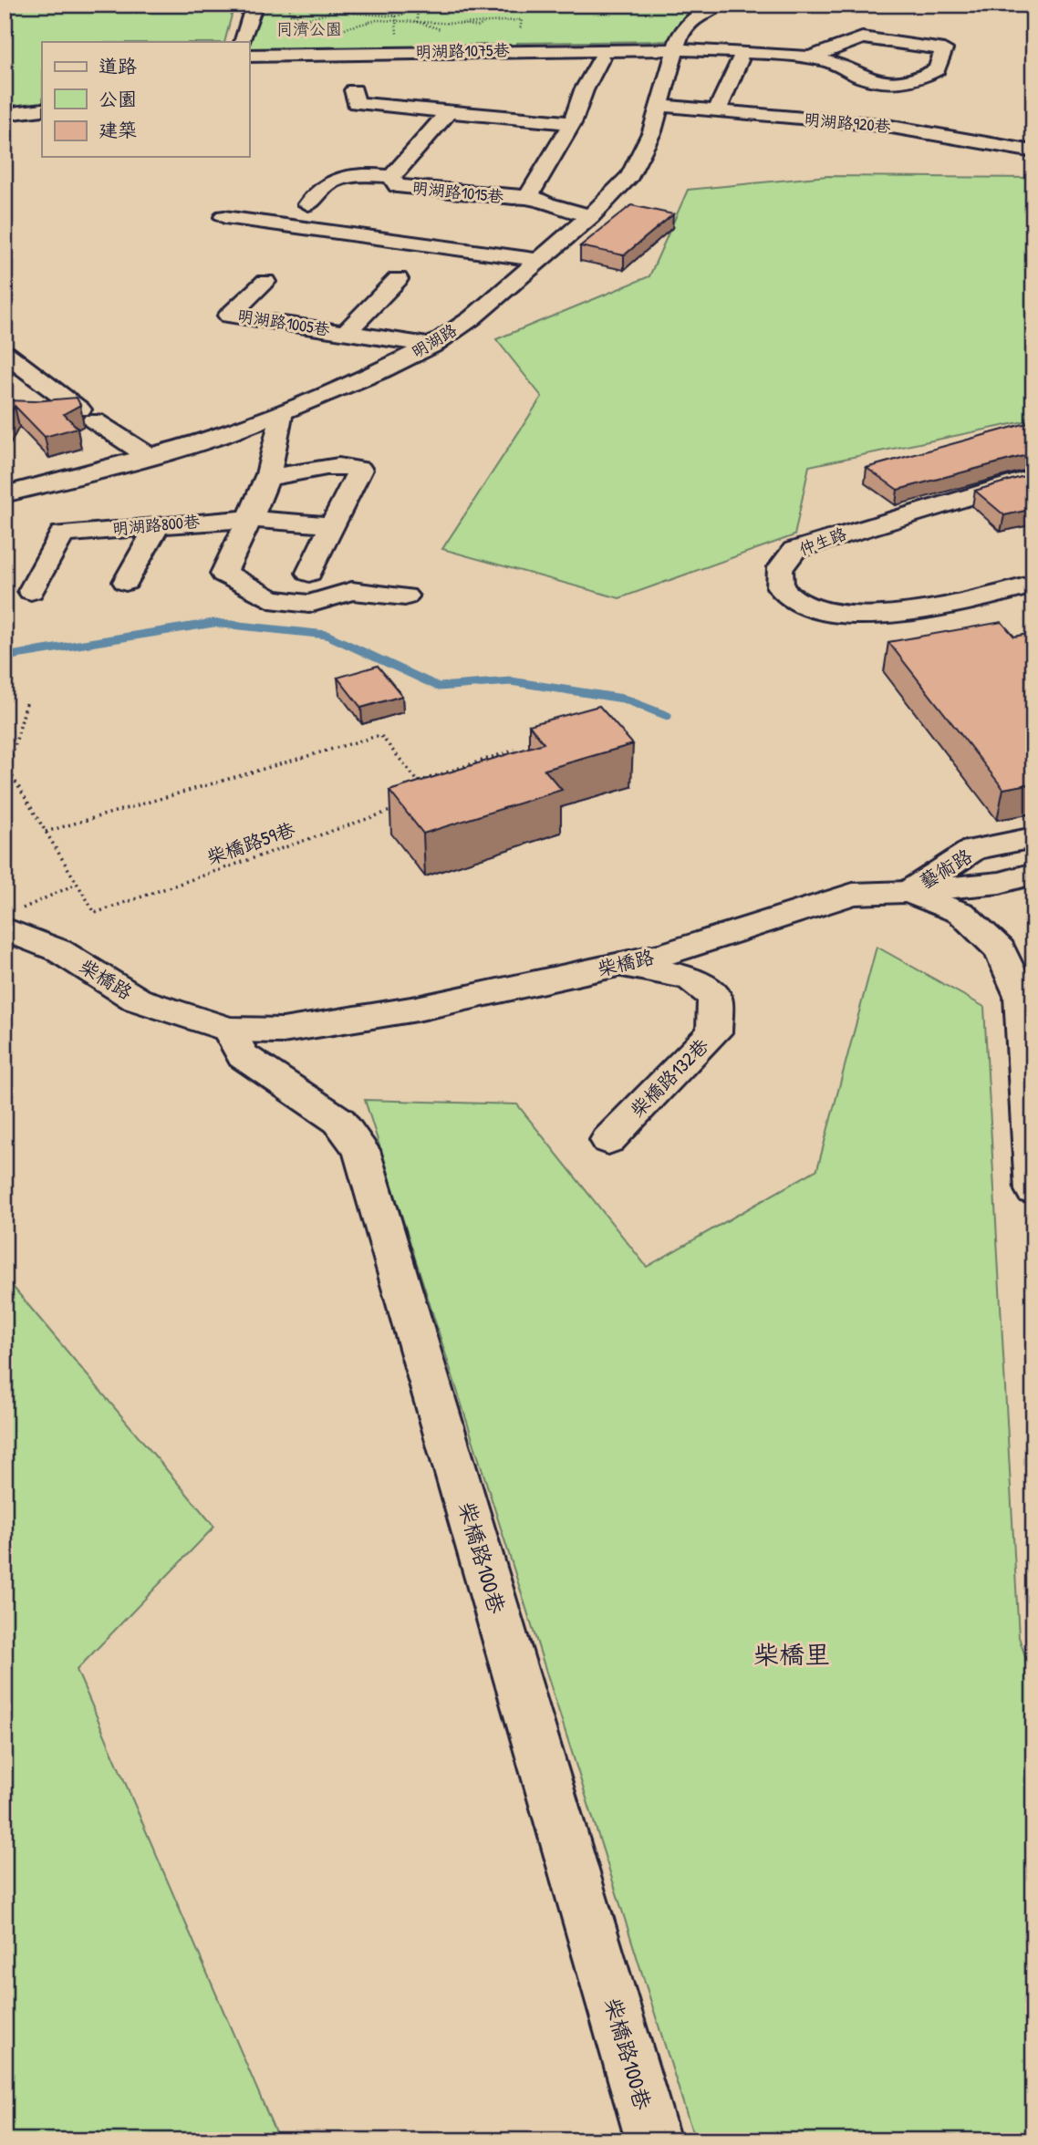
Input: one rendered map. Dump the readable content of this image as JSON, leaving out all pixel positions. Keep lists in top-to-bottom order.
{
  "streets": {
    "street": [
      "明湖路1075巷",
      "明湖路920巷",
      "明湖路1015巷",
      "明湖路1005巷",
      "明湖路",
      "明湖路800巷",
      "仲生路",
      "藝術路",
      "柴橋路",
      "柴橋路132巷",
      "柴橋路100巷"
    ],
    "path": ["柴橋路59巷"]
  },
  "crossings": [
    ["明湖路1075巷", "明湖路"],
    ["明湖路920巷", "明湖路"],
    ["明湖路1015巷", "明湖路"],
    ["明湖路1005巷", "明湖路"],
    ["藝術路", "柴橋路"],
    ["柴橋路", "柴橋路132巷"],
    ["柴橋路", "柴橋路100巷"]
  ],
  "districts": ["柴橋里"],
  "parks": ["同濟公園"],
  "legend": ["道路", "公園", "建築"]
}
